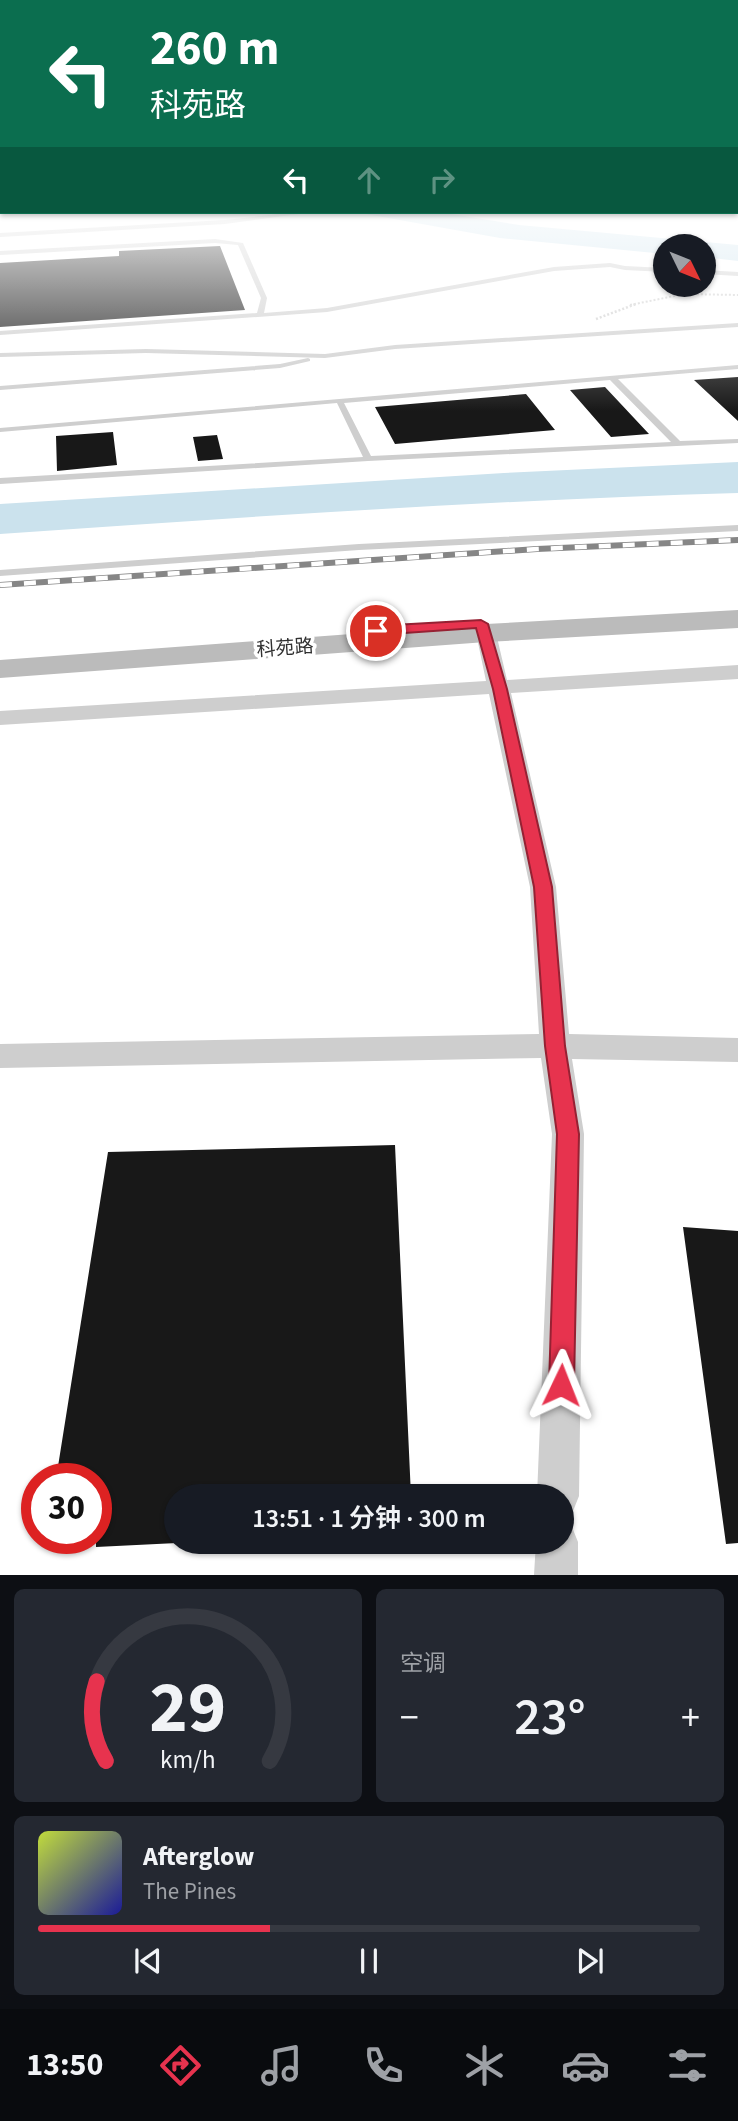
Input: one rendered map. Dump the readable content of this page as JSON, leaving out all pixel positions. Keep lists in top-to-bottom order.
{
  "streets": {
    "street": ["科苑路"]
  },
  "north": "bottom right",
  "page": {
    "turn": ["260 m", "科苑路"],
    "limit": "30",
    "trip": "13:51 · 1 分钟 · 300 m",
    "tile": "空调",
    "heat": ["−", "23°", "+"],
    "song": ["Afterglow", "The Pines"],
    "tabs": "13:50",
    "gauge": ["29", "km/h"]
  }
}
